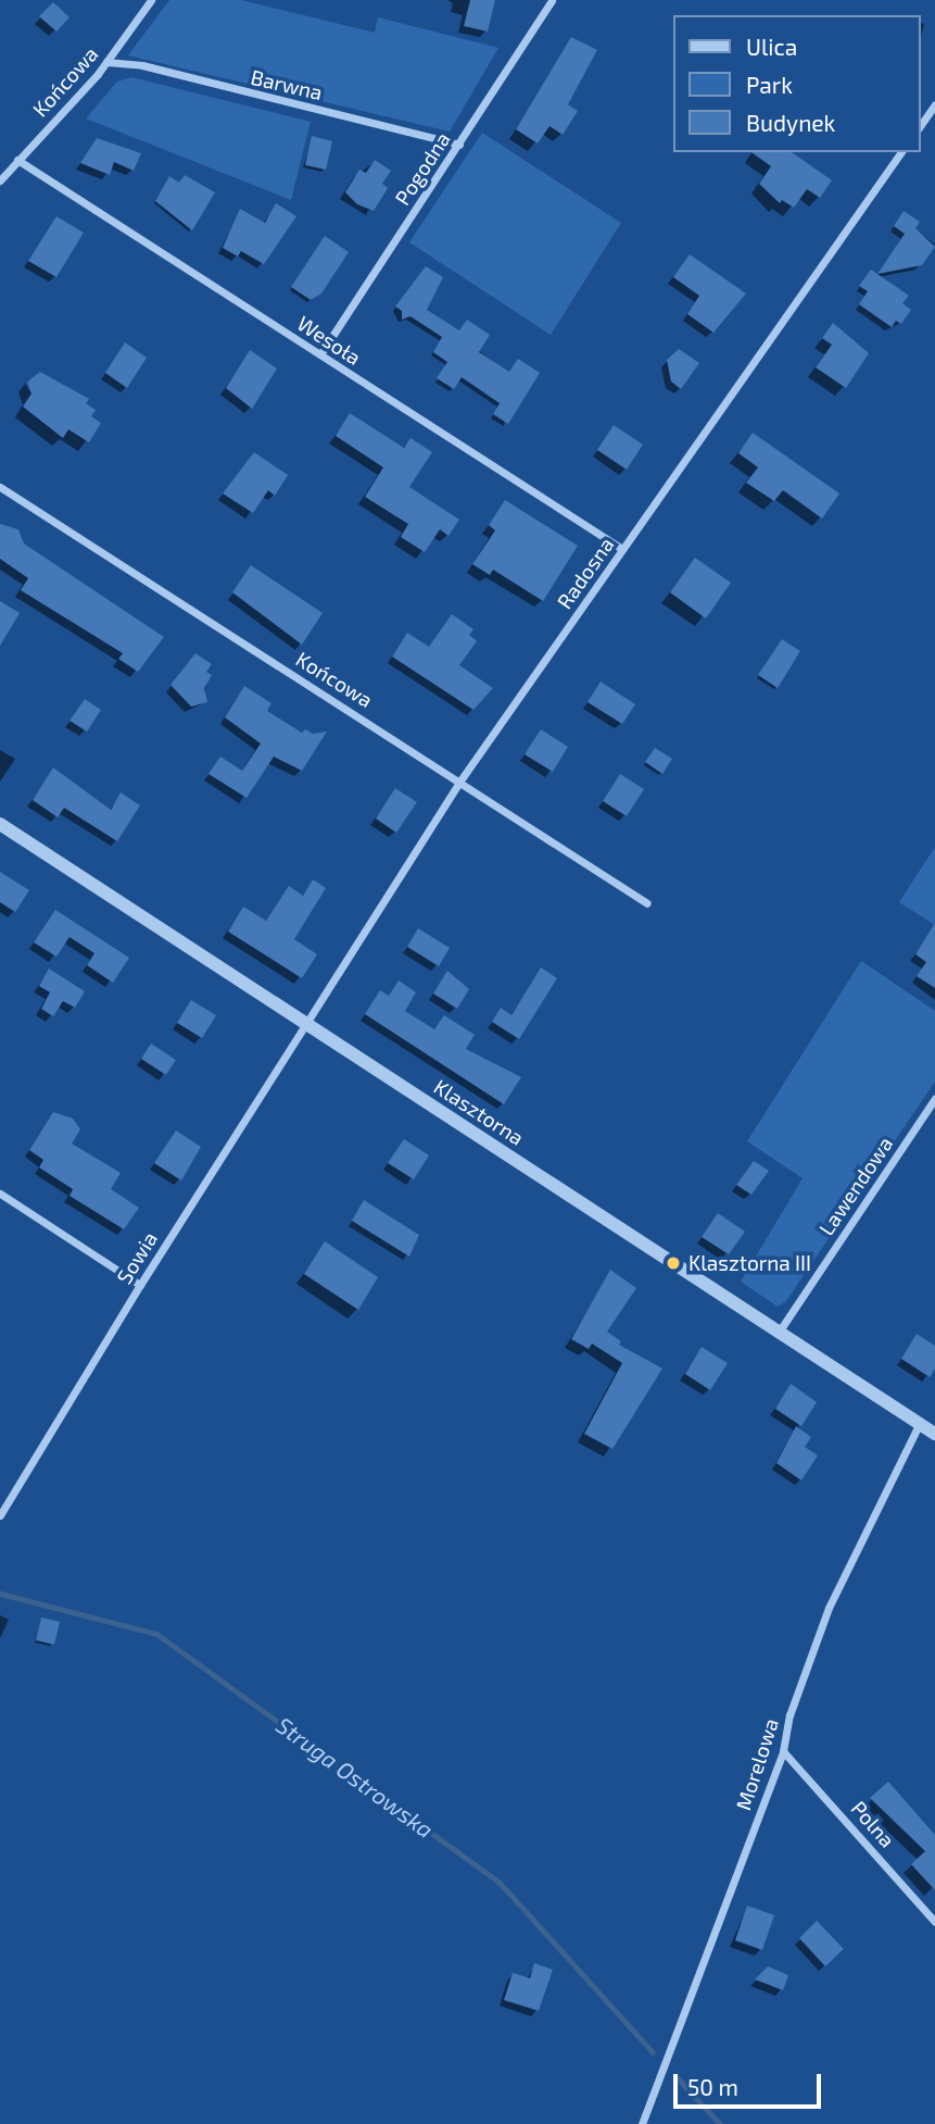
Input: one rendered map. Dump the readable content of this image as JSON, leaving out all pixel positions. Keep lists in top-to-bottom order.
{
  "streets": {
    "street": [
      "Końcowa",
      "Barwna",
      "Pogodna",
      "Wesoła",
      "Radosna",
      "Klasztorna",
      "Lawendowa",
      "Sowia",
      "Morelowa",
      "Polna"
    ]
  },
  "crossings": [
    ["Końcowa", "Barwna"],
    ["Końcowa", "Wesoła"],
    ["Końcowa", "Radosna"],
    ["Barwna", "Pogodna"],
    ["Pogodna", "Wesoła"],
    ["Wesoła", "Radosna"],
    ["Radosna", "Klasztorna"],
    ["Radosna", "Sowia"],
    ["Klasztorna", "Lawendowa"],
    ["Klasztorna", "Sowia"],
    ["Klasztorna", "Morelowa"],
    ["Morelowa", "Polna"]
  ],
  "water": ["Struga Ostrowska"],
  "places": ["Klasztorna III"],
  "legend": ["Ulica", "Park", "Budynek"],
  "scale_bar": "50 m"
}
